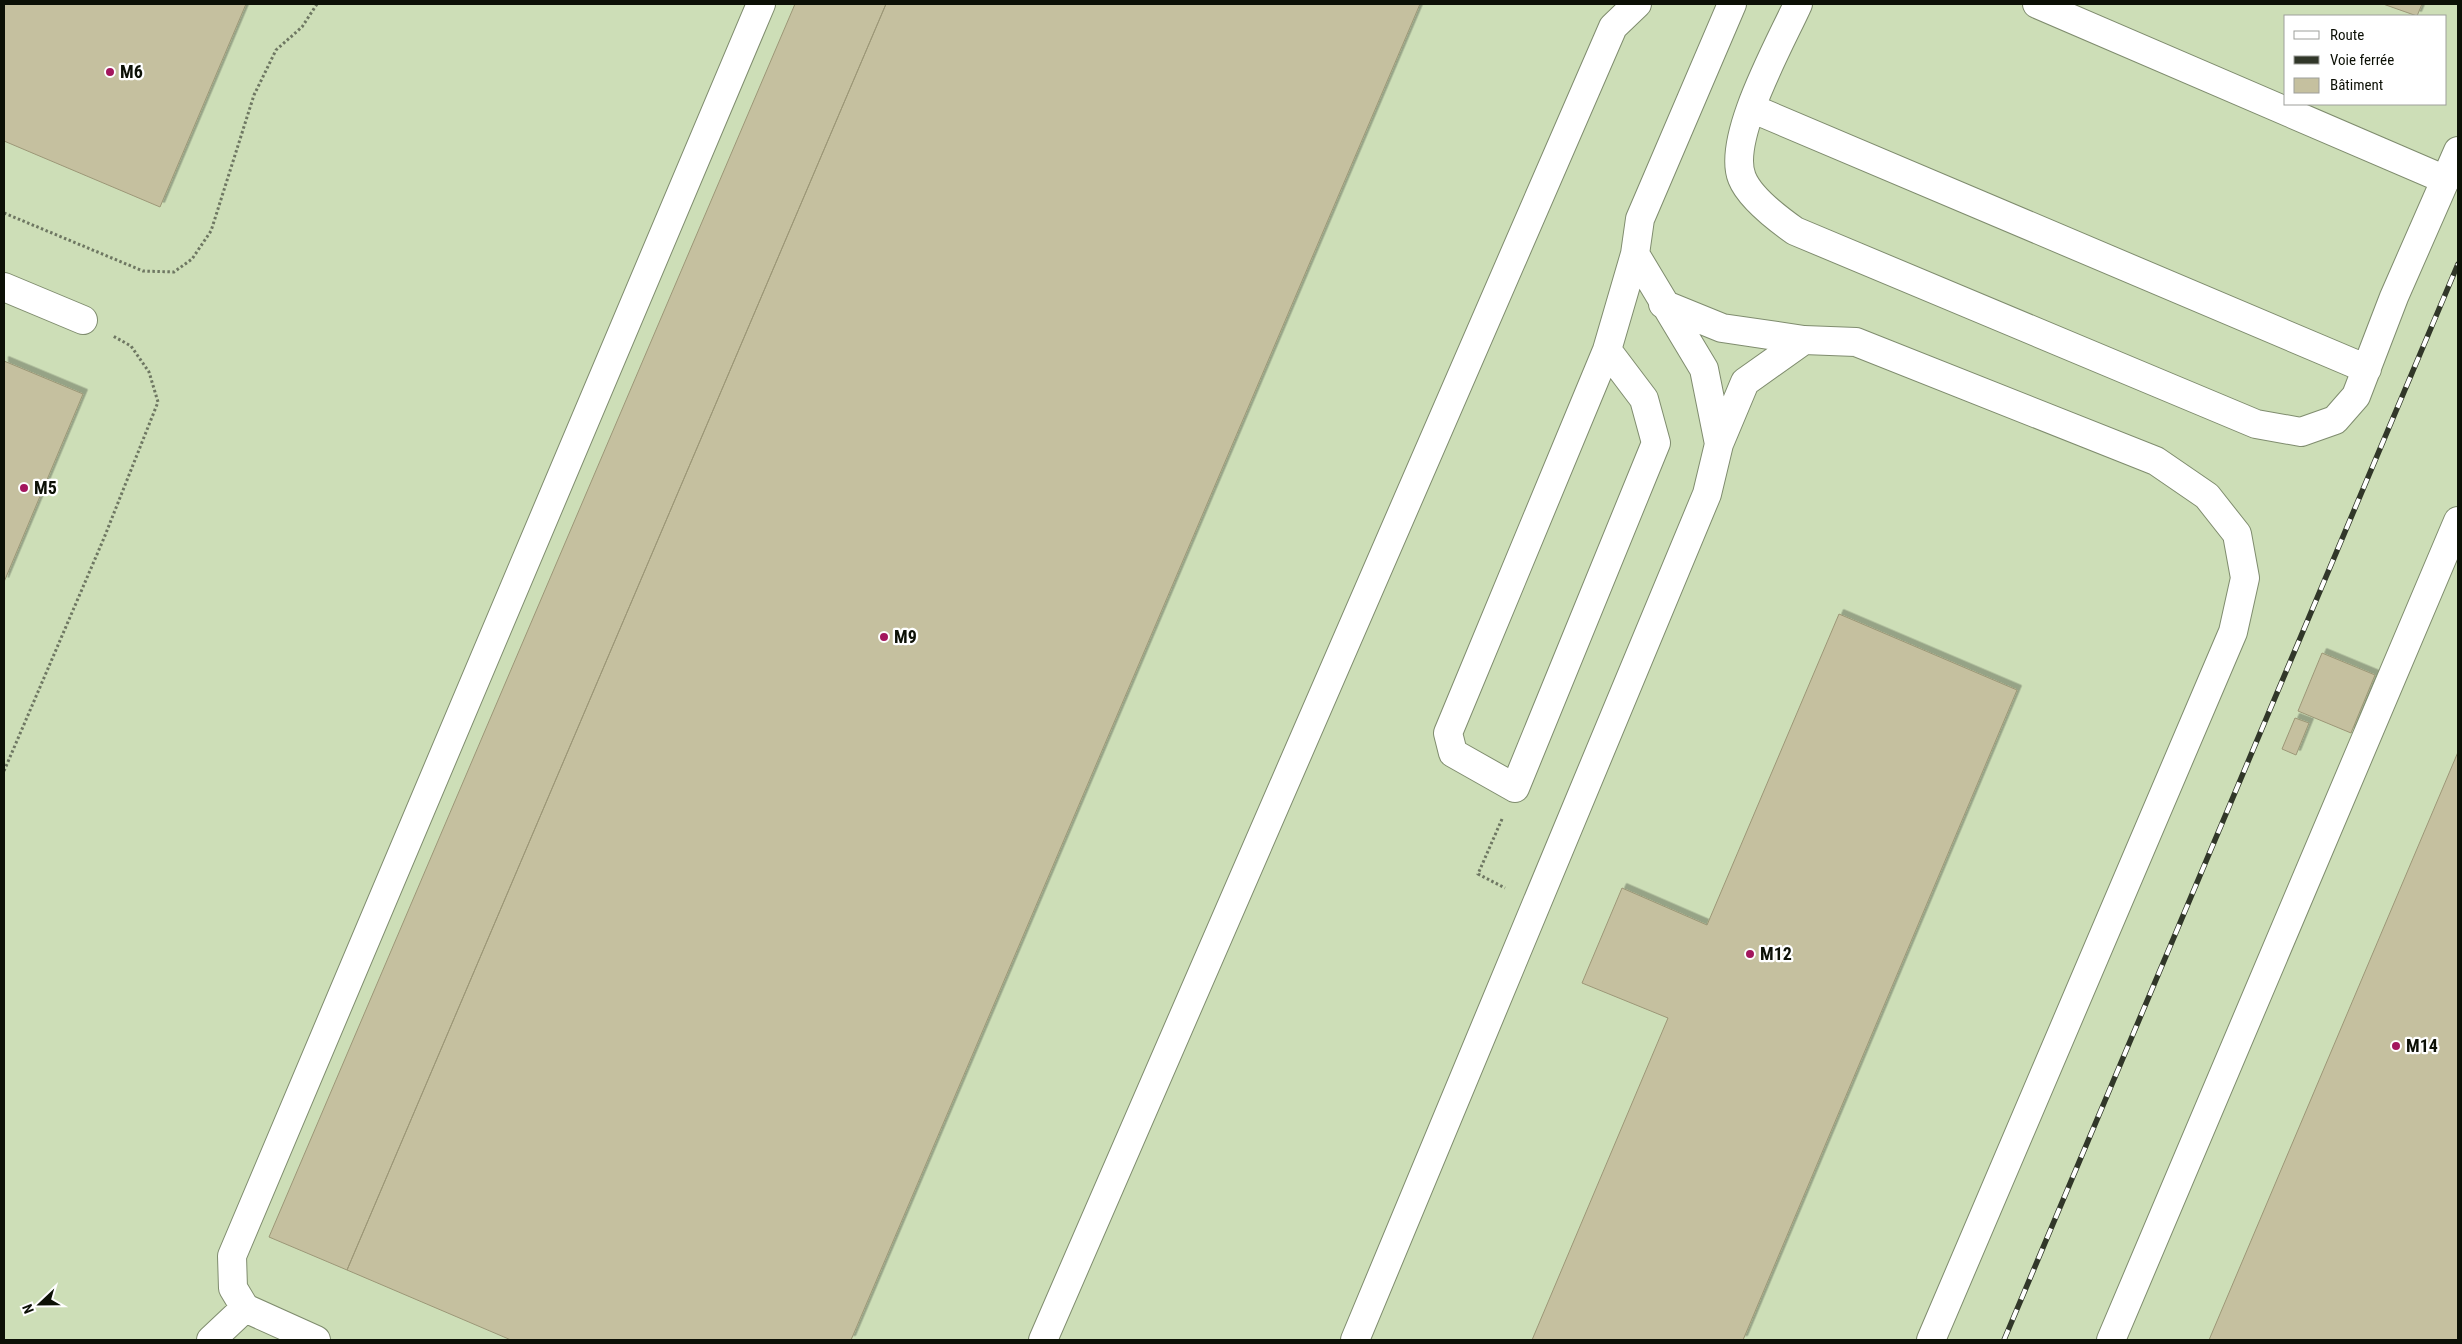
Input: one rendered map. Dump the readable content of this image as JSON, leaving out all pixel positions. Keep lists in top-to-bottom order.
{
  "places": [
    "M6",
    "M5",
    "M9",
    "M12",
    "M14"
  ],
  "legend": ["Route", "Voie ferrée", "Bâtiment"],
  "north": "left"
}
